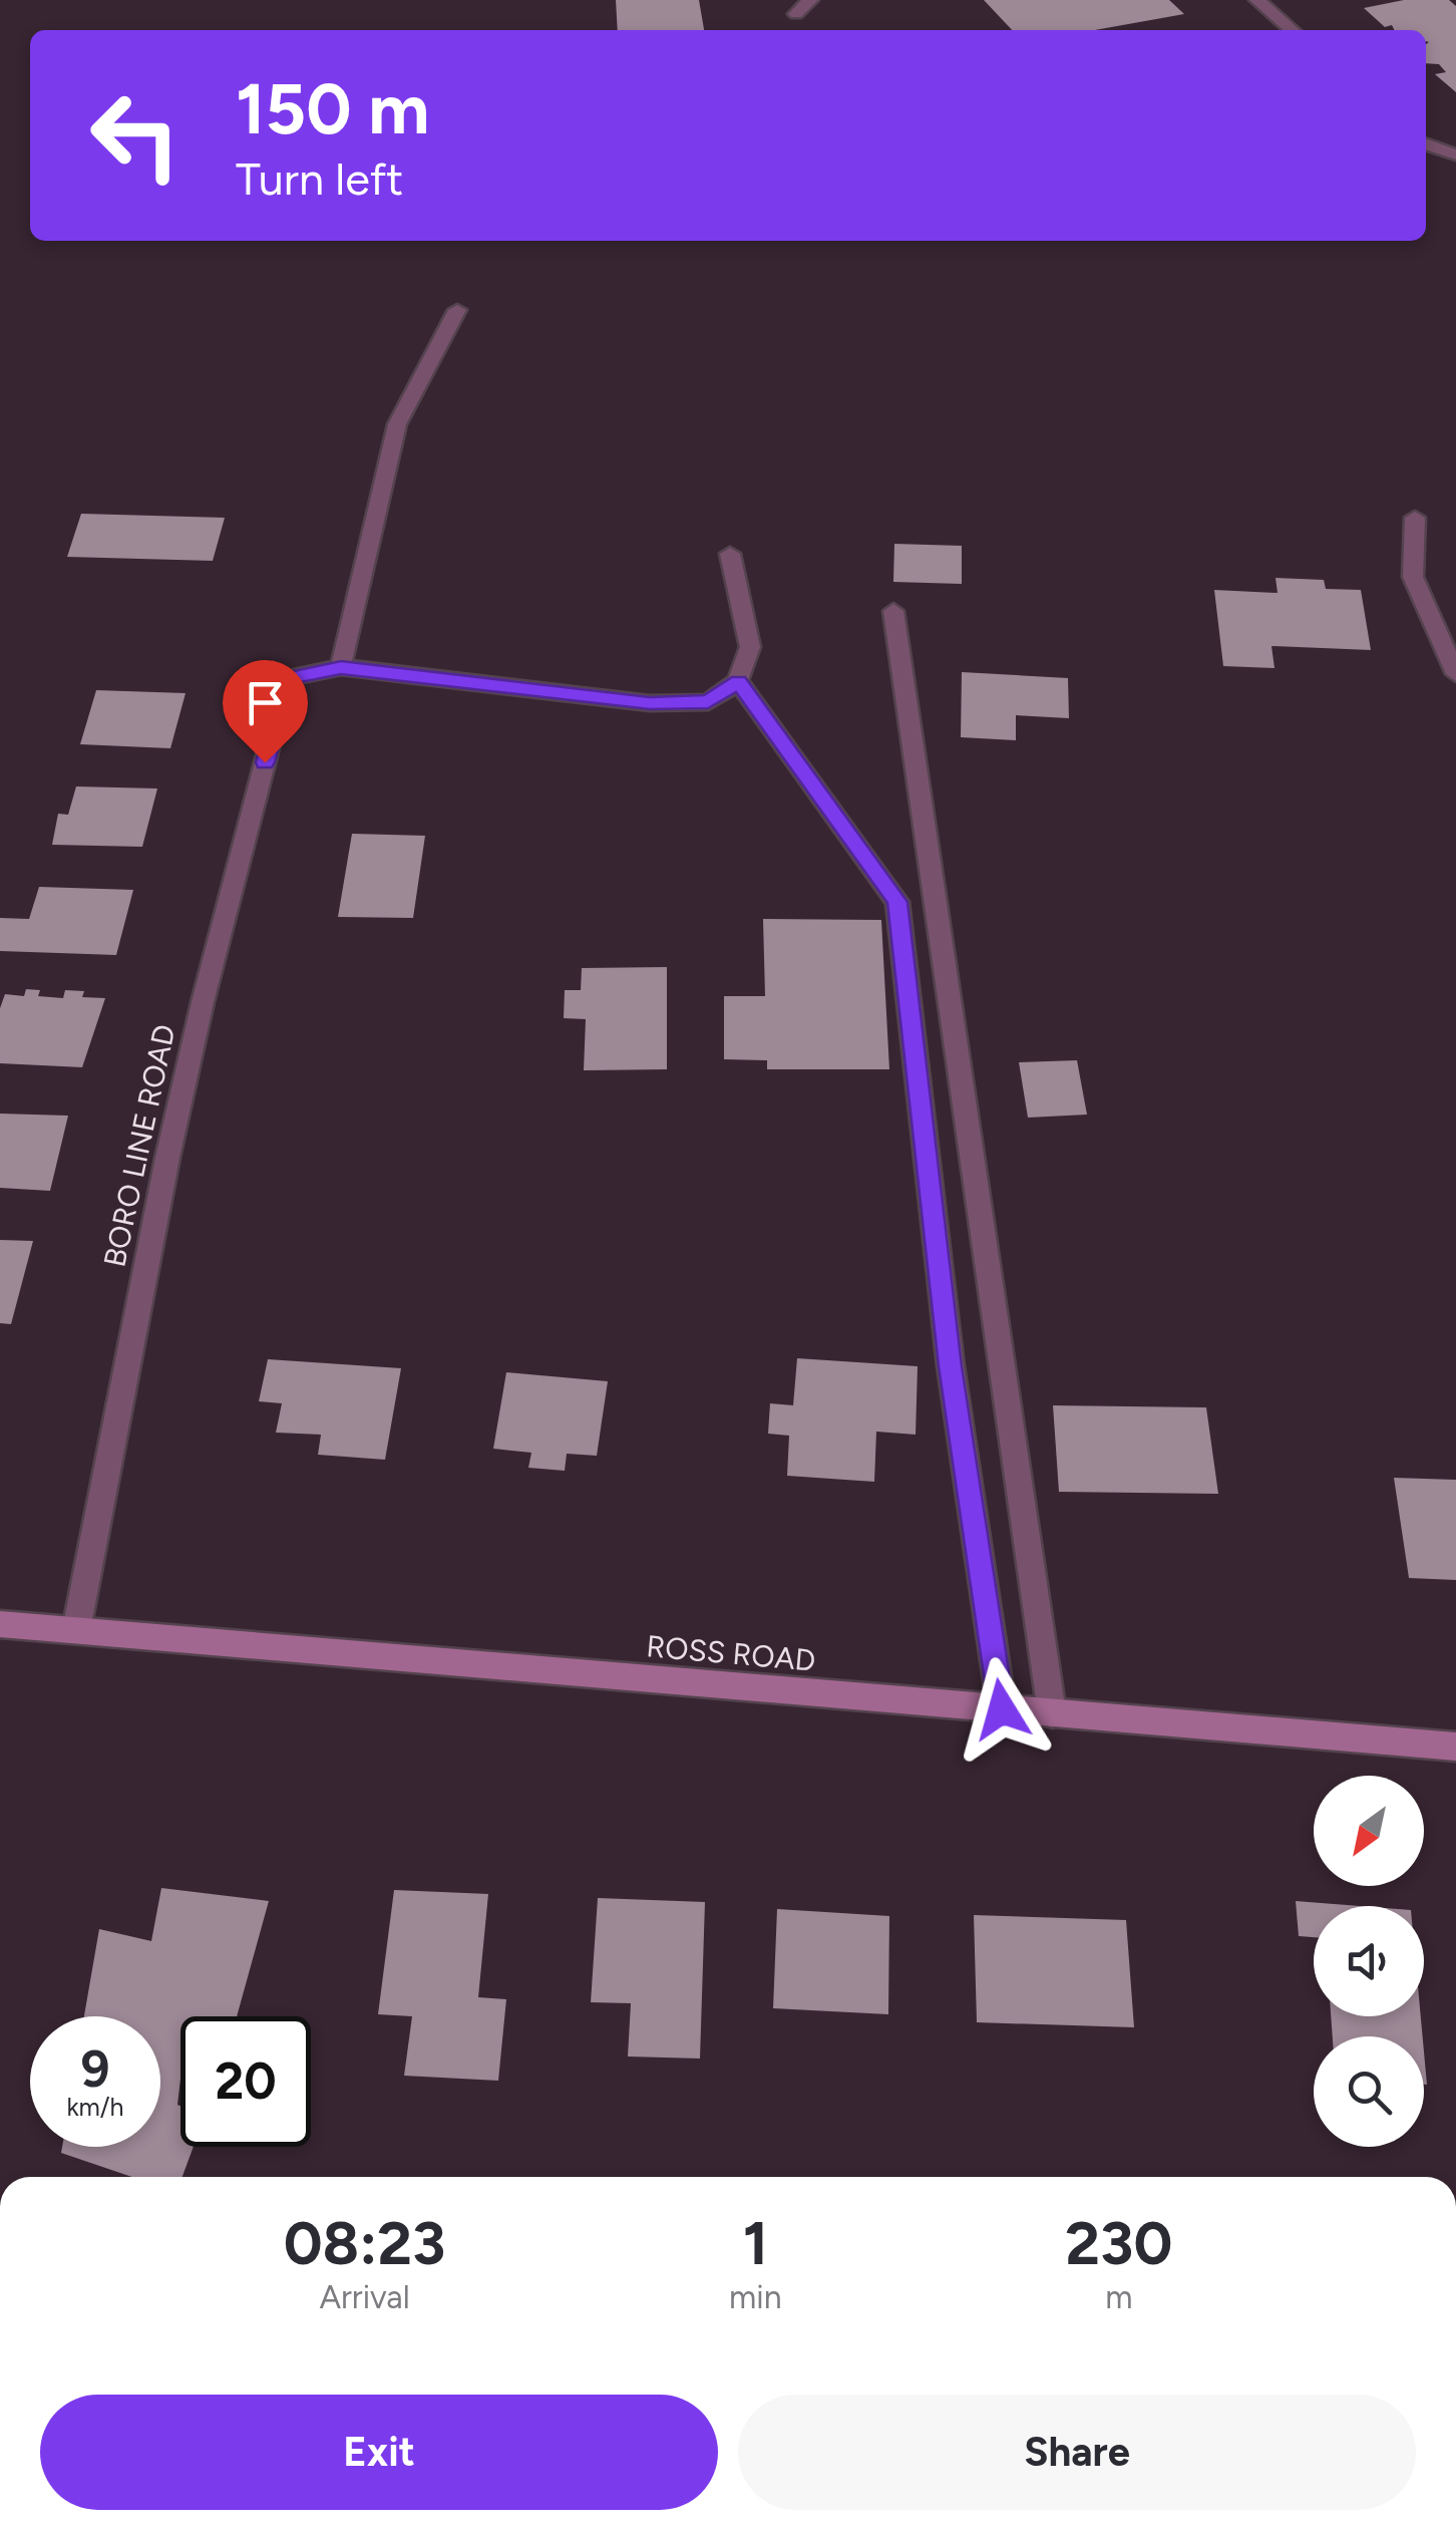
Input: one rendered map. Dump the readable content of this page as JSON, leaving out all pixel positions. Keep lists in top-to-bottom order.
{
  "streets": {
    "street": ["BORO LINE ROAD", "ROSS ROAD"]
  },
  "crossings": [
    ["BORO LINE ROAD", "ROSS ROAD"]
  ],
  "north": "bottom left",
  "page": {
    "turn": ["150 m", "Turn left"],
    "speed": "9 km/h",
    "limit": "20",
    "eta": [
      "08:23",
      "Arrival",
      "1",
      "min",
      "230",
      "m"
    ],
    "buttons": ["Exit", "Share"]
  }
}
